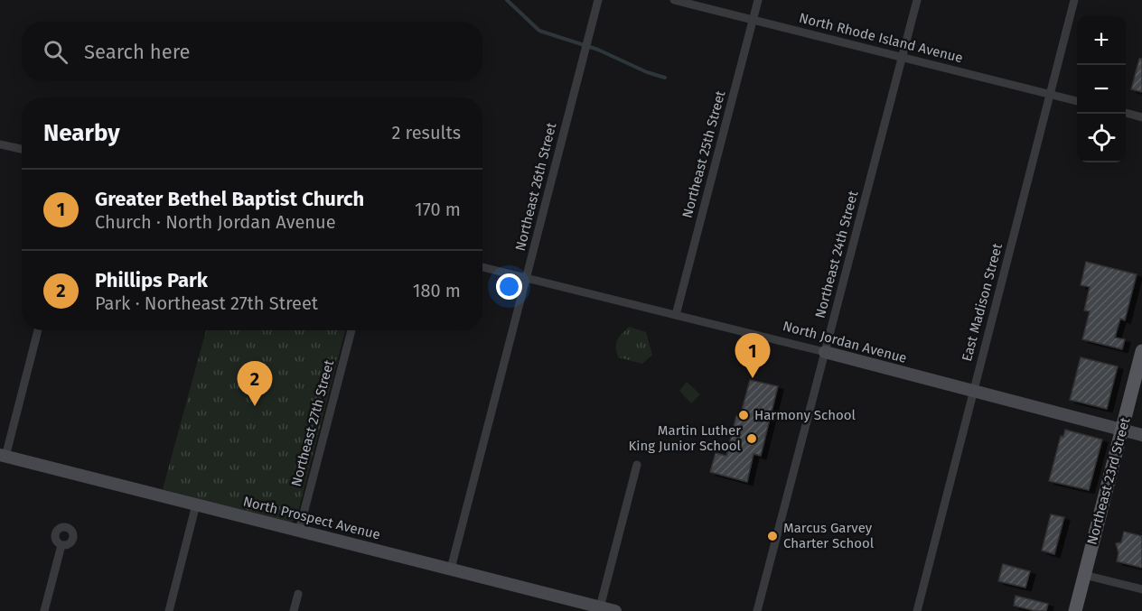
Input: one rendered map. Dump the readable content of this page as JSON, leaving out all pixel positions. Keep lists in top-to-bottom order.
{
  "streets": {
    "main road": ["Northeast 23rd Street"],
    "street": [
      "North Rhode Island Avenue",
      "Northeast 25th Street",
      "Northeast 26th Street",
      "Northeast 24th Street",
      "East Madison Street",
      "North Jordan Avenue",
      "Northeast 27th Street",
      "North Prospect Avenue"
    ]
  },
  "crossings": [
    ["North Rhode Island Avenue", "Northeast 25th Street"],
    ["North Rhode Island Avenue", "Northeast 24th Street"],
    ["North Rhode Island Avenue", "East Madison Street"],
    ["Northeast 25th Street", "North Jordan Avenue"],
    ["Northeast 26th Street", "North Jordan Avenue"],
    ["Northeast 26th Street", "North Prospect Avenue"],
    ["Northeast 24th Street", "North Jordan Avenue"],
    ["East Madison Street", "North Jordan Avenue"],
    ["North Jordan Avenue", "Northeast 23rd Street"],
    ["Northeast 27th Street", "North Prospect Avenue"]
  ],
  "places": ["Harmony School", "Martin Luther King Junior School", "Marcus Garvey Charter School"],
  "page": {
    "map_buttons": ["+", "−"],
    "search": "Search here",
    "heading": ["Nearby", "2 results"],
    "list": [
      {
        "mark": "1",
        "name": "Greater Bethel Baptist Church",
        "note": "Church · North Jordan Avenue",
        "value": "170 m"
      },
      {
        "mark": "2",
        "name": "Phillips Park",
        "note": "Park · Northeast 27th Street",
        "value": "180 m"
      }
    ],
    "pins": ["1", "2"]
  }
}
